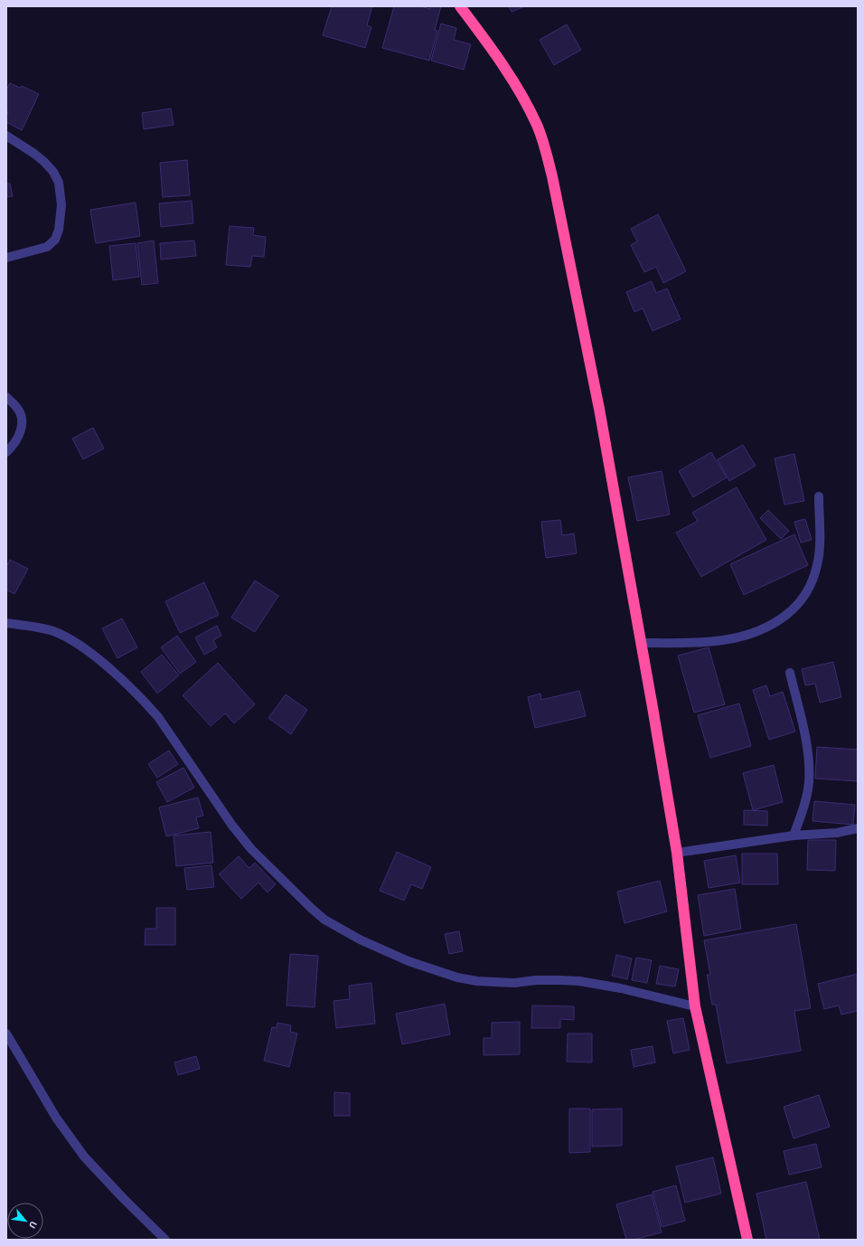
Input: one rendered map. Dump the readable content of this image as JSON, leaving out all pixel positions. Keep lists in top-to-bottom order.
{
  "north": "bottom right"
}
